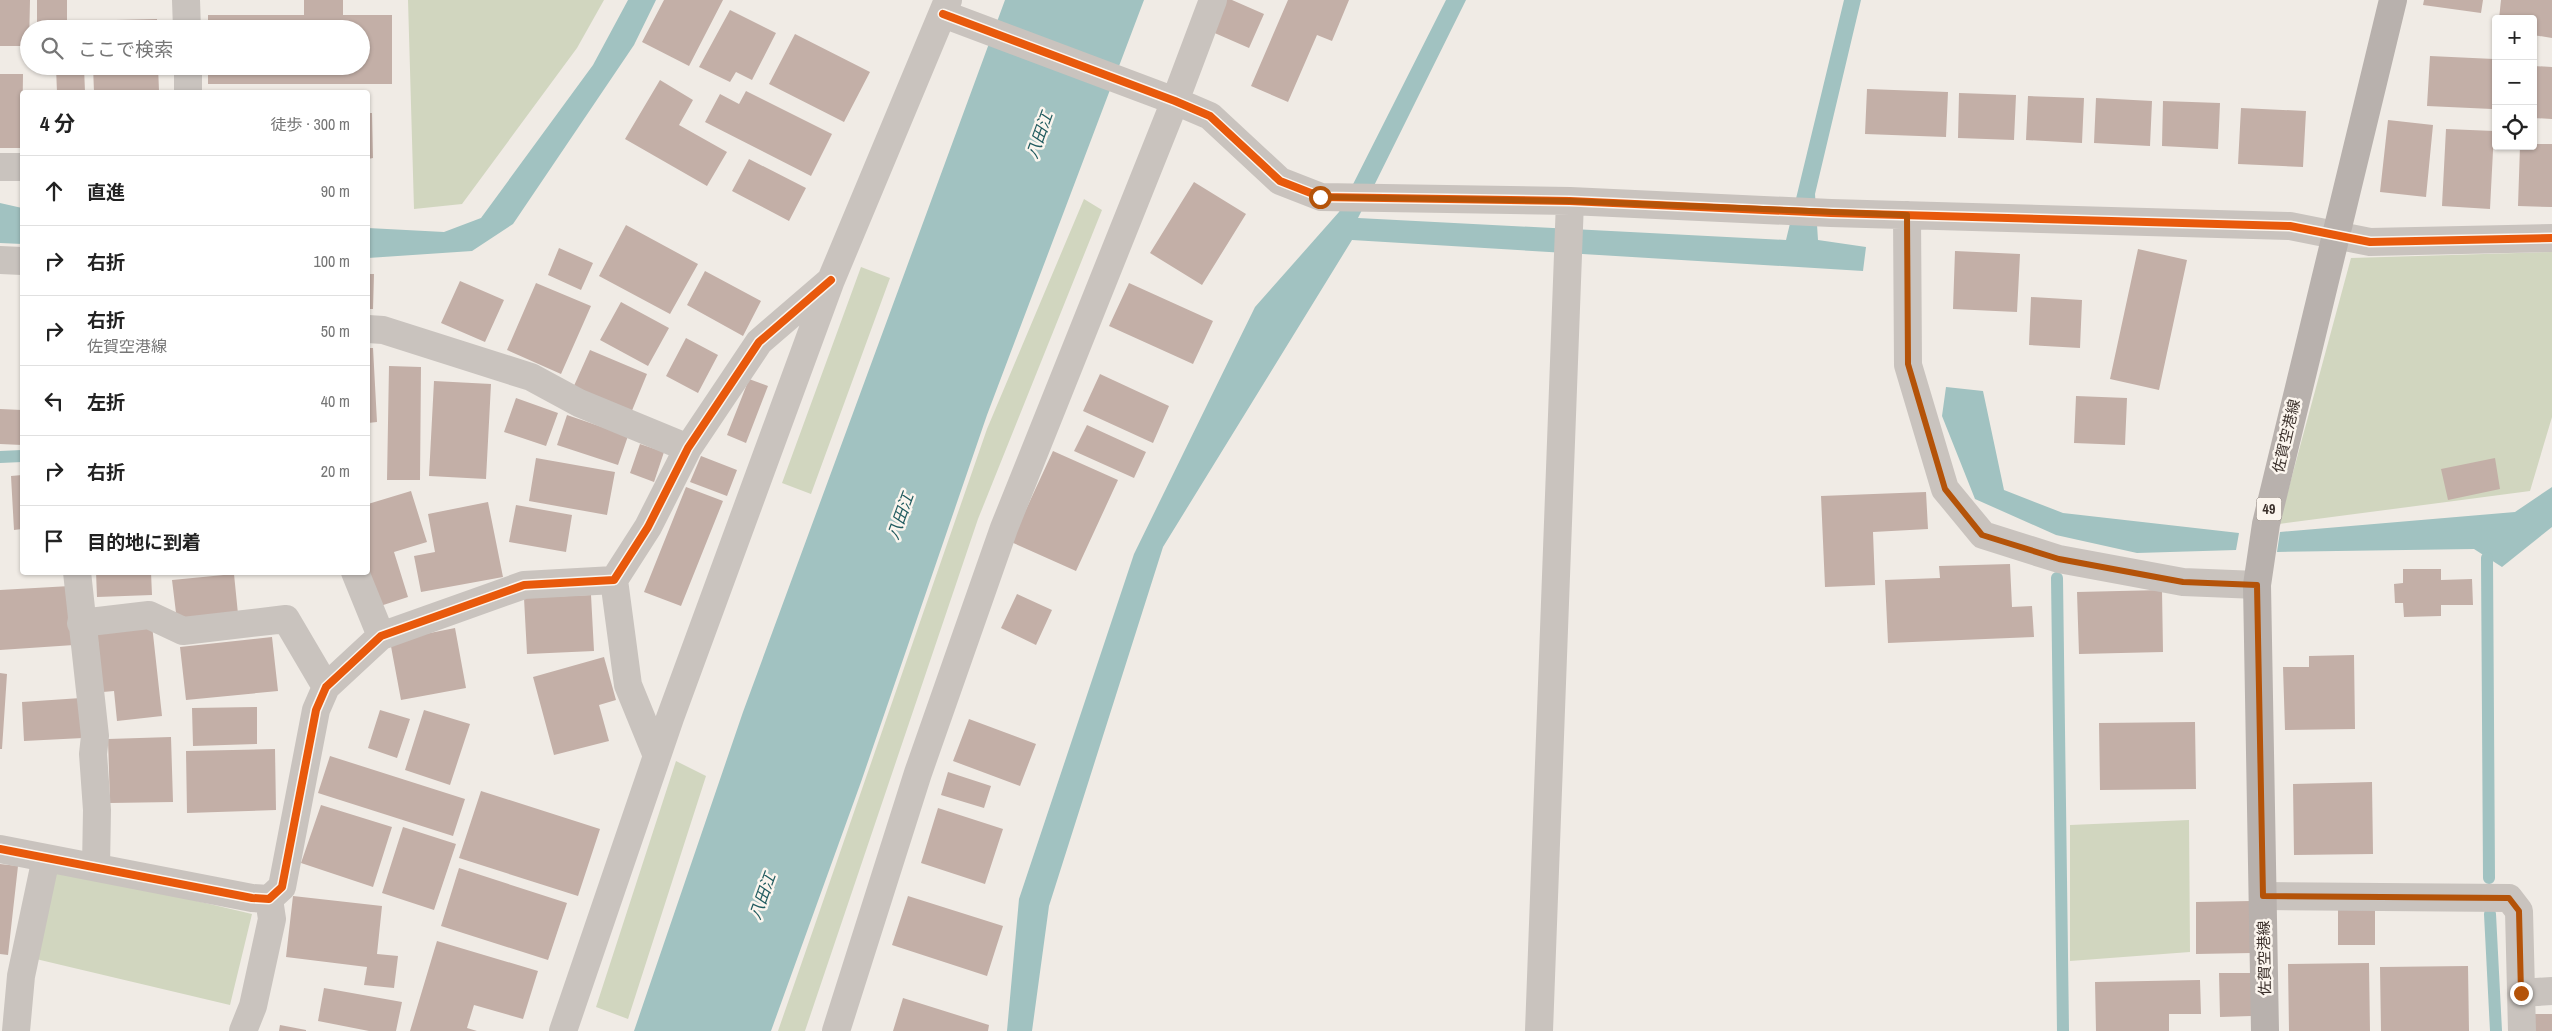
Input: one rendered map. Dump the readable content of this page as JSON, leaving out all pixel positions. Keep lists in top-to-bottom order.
{
  "streets": {
    "main road": ["佐賀空港線", "49"]
  },
  "water": ["八田江"],
  "page": {
    "map_buttons": ["+", "−"],
    "search": "ここで検索",
    "heading": ["4 分", "徒歩 · 300 m"],
    "list": [
      ["直進", "90 m"],
      ["右折", "100 m"],
      ["右折", "佐賀空港線", "50 m"],
      ["左折", "40 m"],
      ["右折", "20 m"],
      "目的地に到着"
    ]
  }
}
